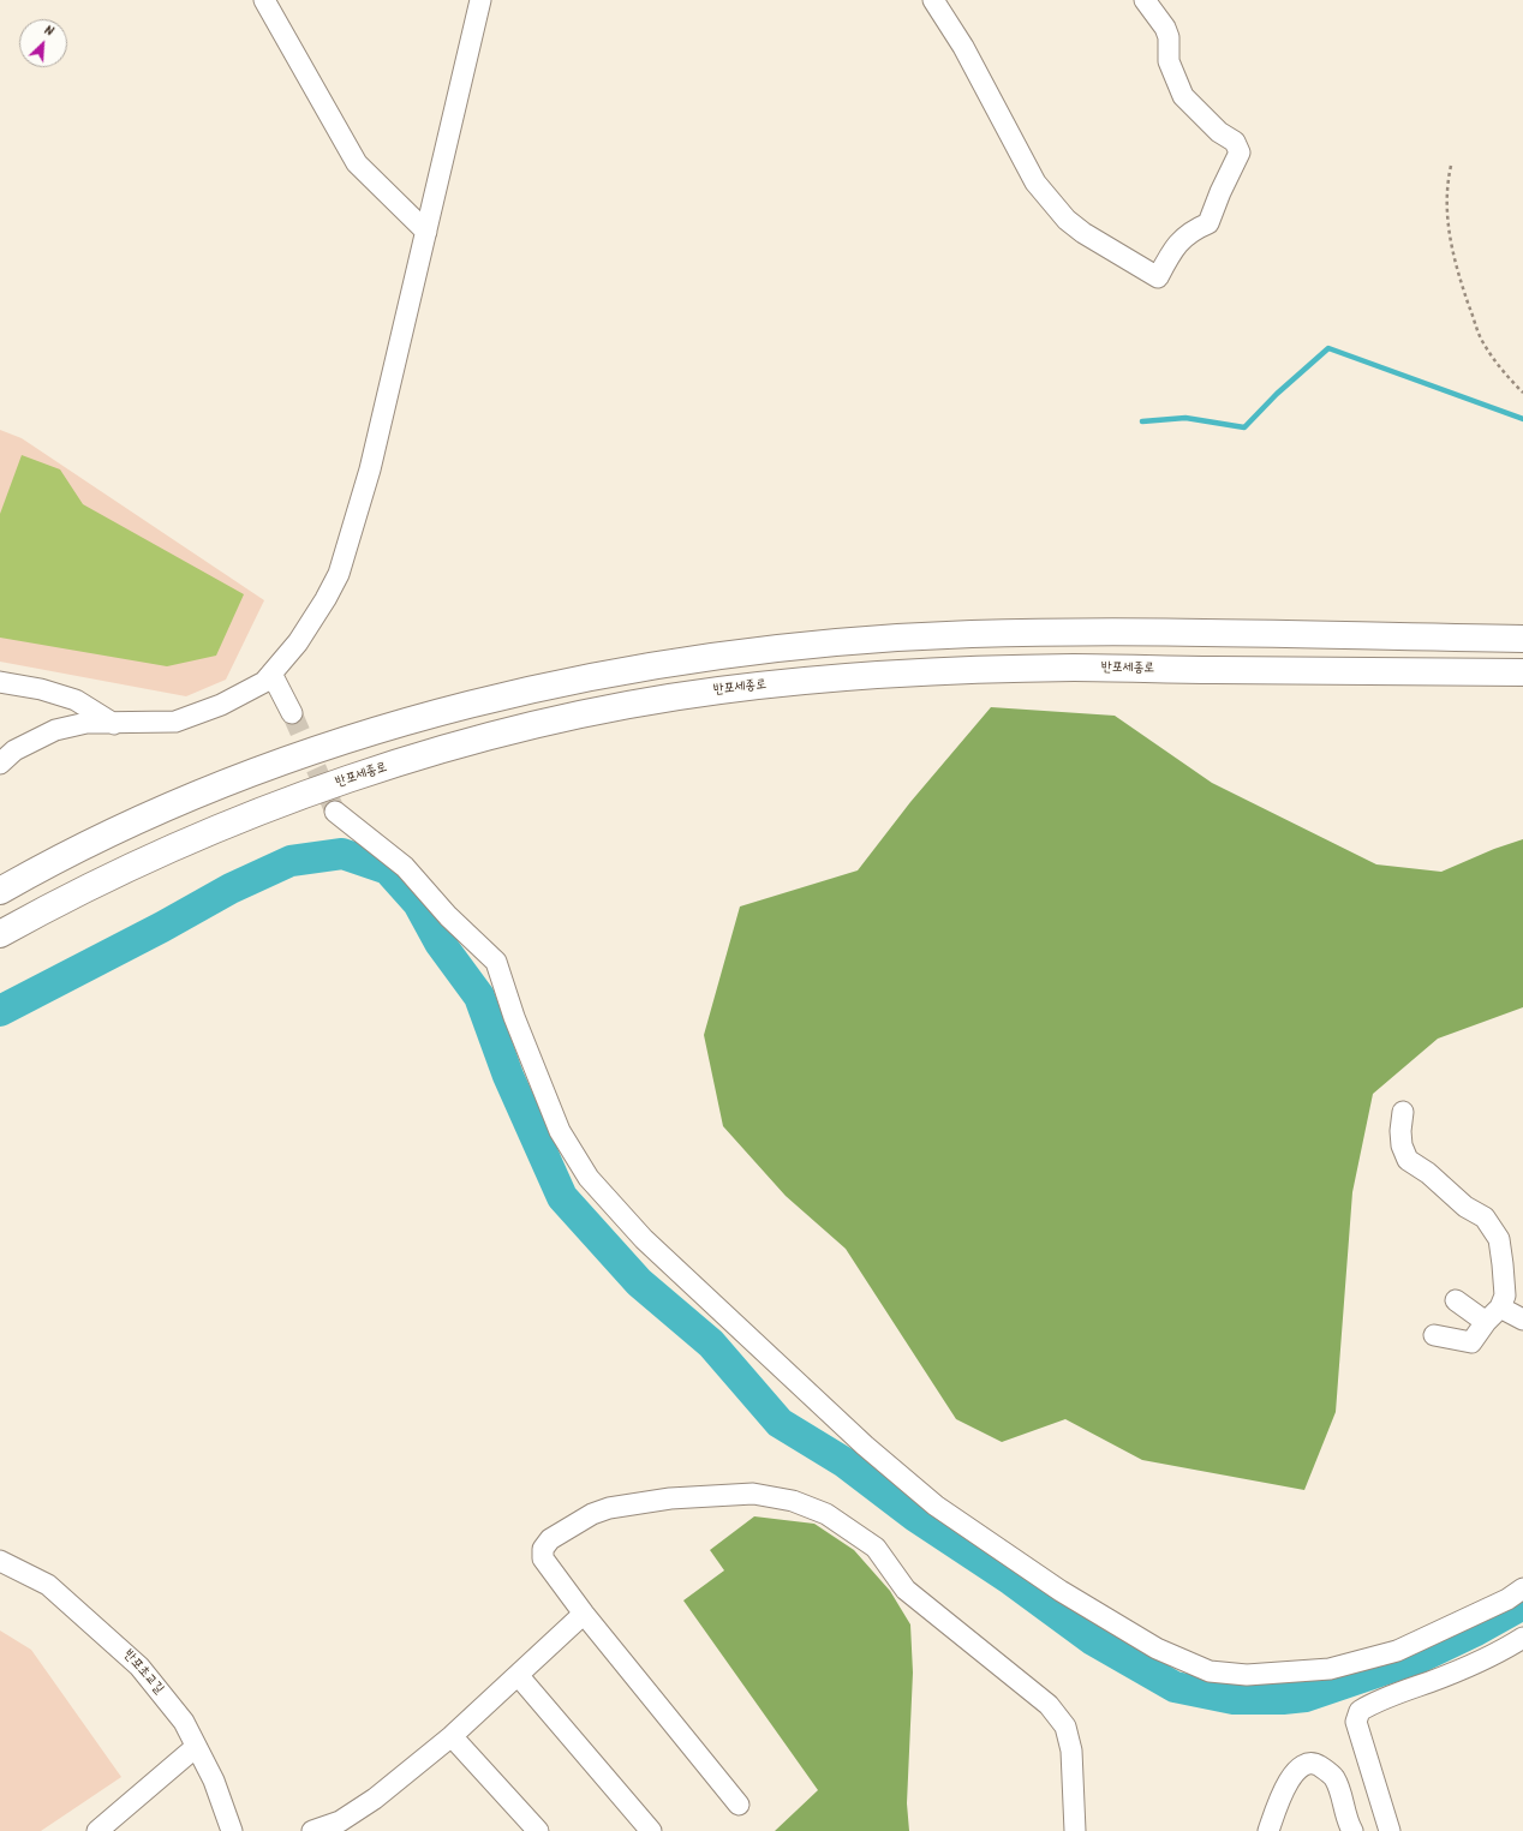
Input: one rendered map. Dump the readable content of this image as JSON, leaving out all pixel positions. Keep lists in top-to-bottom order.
{
  "streets": {
    "highway": ["반포세종로"],
    "street": ["반포초교길"]
  },
  "north": "top right"
}
